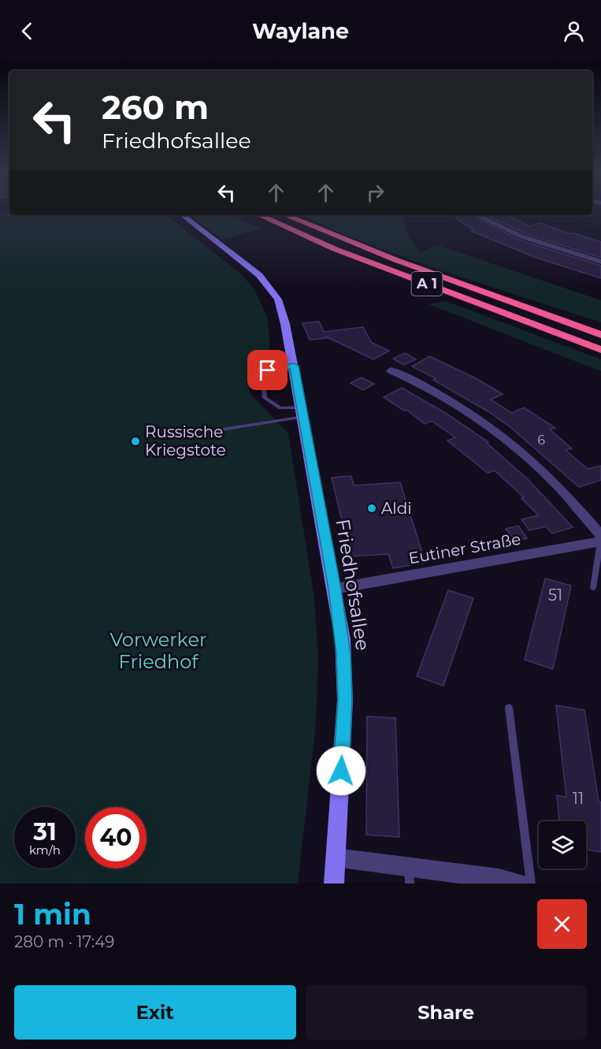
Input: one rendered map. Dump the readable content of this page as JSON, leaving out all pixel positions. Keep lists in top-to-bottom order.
{
  "streets": {
    "highway": ["A 1"],
    "street": ["Eutiner Straße", "Friedhofsallee"]
  },
  "crossings": [
    ["Eutiner Straße", "Friedhofsallee"]
  ],
  "parks": ["Vorwerker Friedhof"],
  "places": ["Russische Kriegstote", "Aldi"],
  "house_numbers": ["6", "51", "11"],
  "page": {
    "header": "Waylane",
    "turn": ["260 m", "Friedhofsallee"],
    "speed": "31 km/h",
    "limit": "40",
    "heading": ["1 min", "280 m · 17:49"],
    "buttons": ["Exit", "Share"]
  }
}
